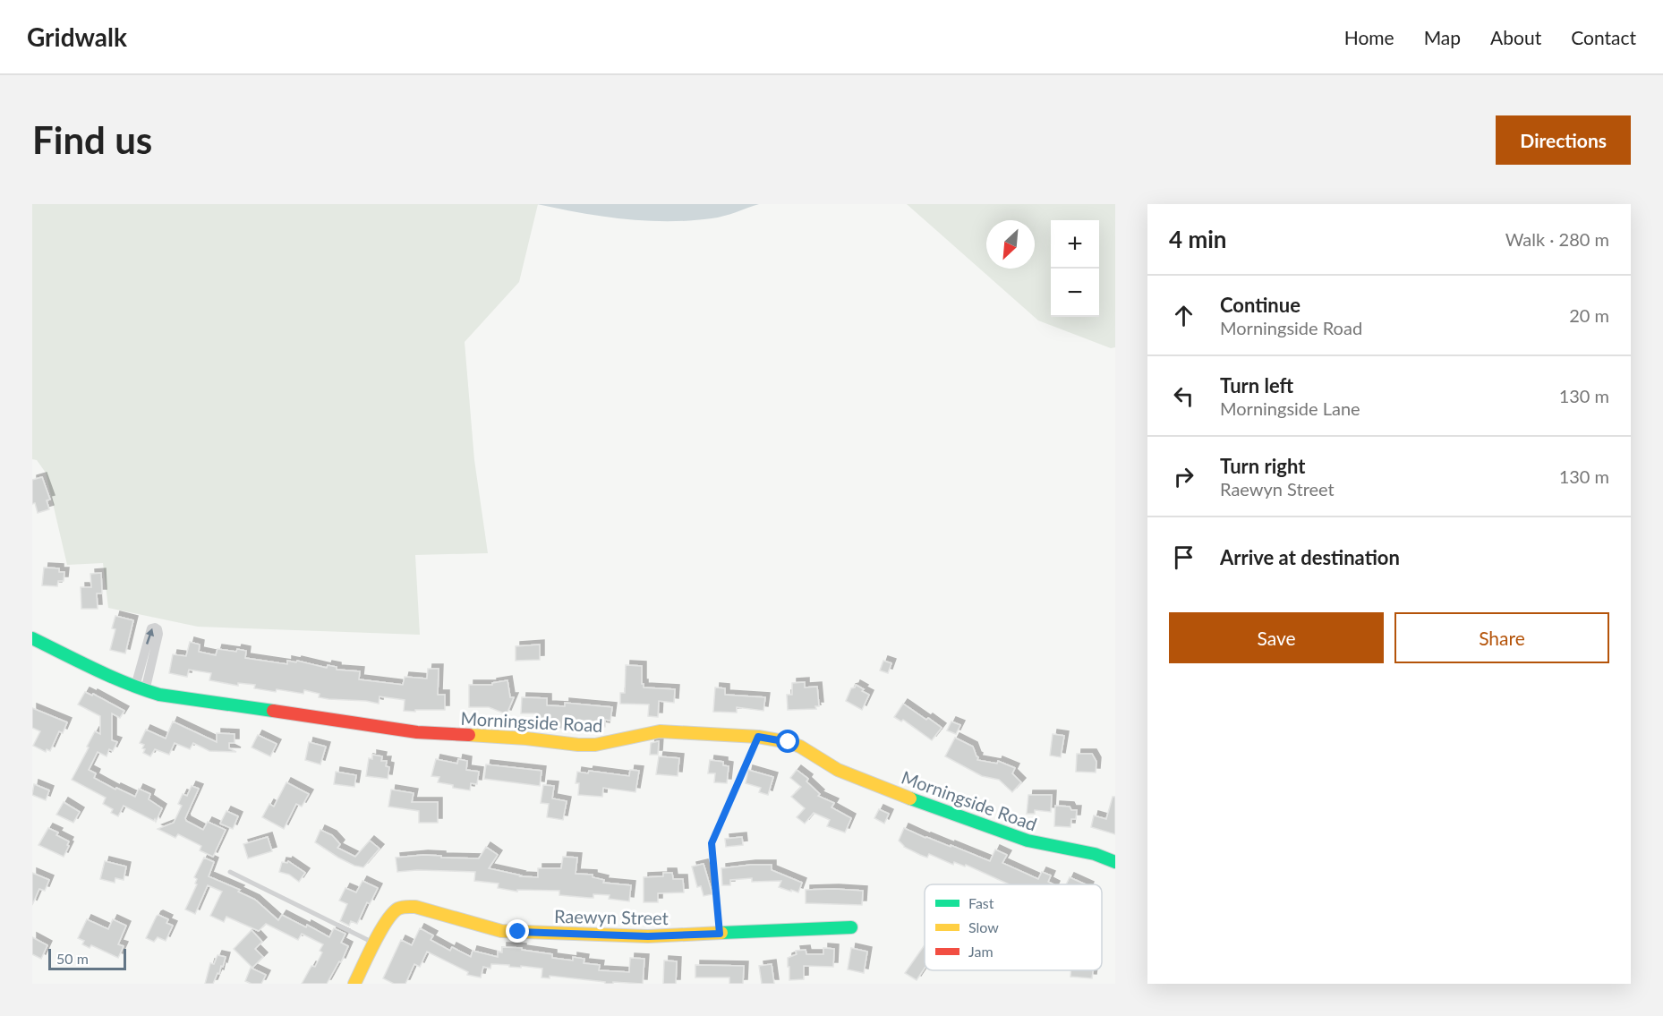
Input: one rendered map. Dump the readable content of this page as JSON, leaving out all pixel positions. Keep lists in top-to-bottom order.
{
  "streets": {
    "street": ["Morningside Road", "Raewyn Street"]
  },
  "legend": ["Fast", "Slow", "Jam"],
  "scale_bar": "50 m",
  "north": "bottom left",
  "page": {
    "header": "Gridwalk",
    "nav": [
      "Home",
      "Map",
      "About",
      "Contact"
    ],
    "buttons": [
      "Directions",
      ["Save", "Share"]
    ],
    "title": "Find us",
    "heading": ["4 min", "Walk · 280 m"],
    "map_buttons": ["+", "−"],
    "list": [
      ["Continue", "Morningside Road", "20 m"],
      ["Turn left", "Morningside Lane", "130 m"],
      ["Turn right", "Raewyn Street", "130 m"],
      "Arrive at destination"
    ],
    "scale": "50 m"
  }
}
